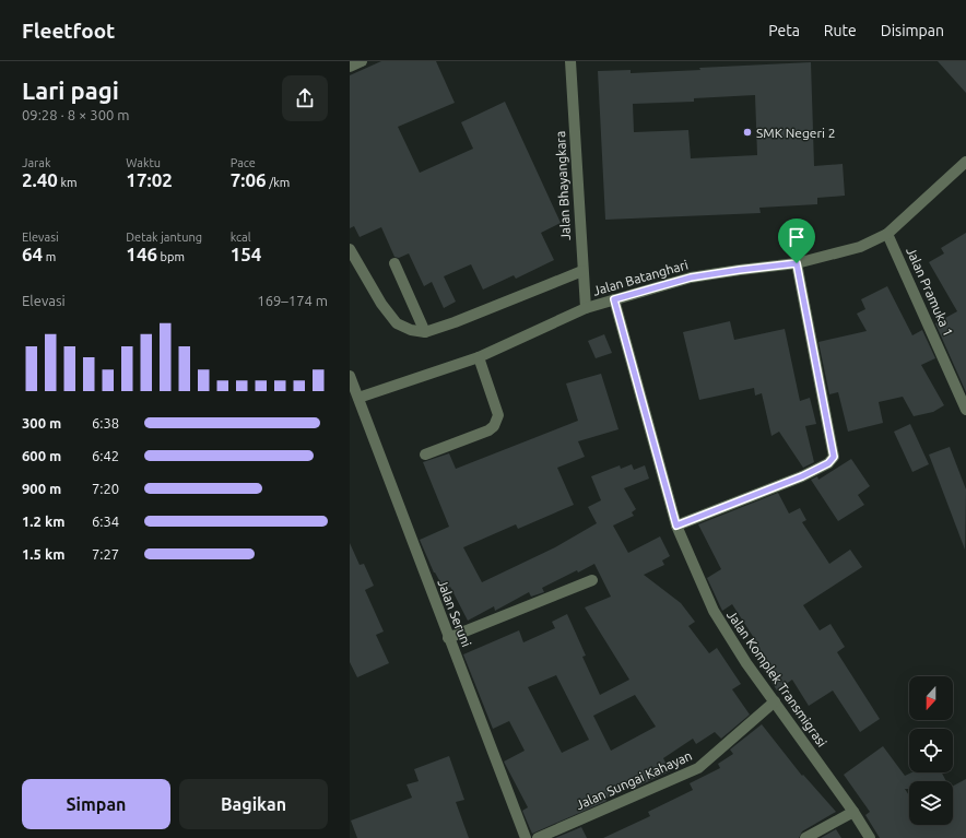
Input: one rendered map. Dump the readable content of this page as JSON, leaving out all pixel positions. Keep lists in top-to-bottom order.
{
  "streets": {
    "street": [
      "Jalan Bhayangkara",
      "Jalan Batanghari",
      "Jalan Pramuka 1",
      "Jalan Seruni",
      "Jalan Komplek Transmigrasi",
      "Jalan Sungai Kahayan"
    ]
  },
  "crossings": [
    ["Jalan Bhayangkara", "Jalan Batanghari"],
    ["Jalan Batanghari", "Jalan Pramuka 1"],
    ["Jalan Batanghari", "Jalan Seruni"],
    ["Jalan Batanghari", "Jalan Komplek Transmigrasi"],
    ["Jalan Komplek Transmigrasi", "Jalan Sungai Kahayan"]
  ],
  "places": ["SMK Negeri 2"],
  "north": "bottom",
  "page": {
    "header": "Fleetfoot",
    "nav": ["Peta", "Rute", "Disimpan"],
    "heading": ["Lari pagi", "09:28 · 8 × 300 m"],
    "stats": [
      ["Jarak", "2.40 km"],
      ["Waktu", "17:02"],
      ["Pace", "7:06 /km"],
      ["Elevasi", "64 m"],
      ["Detak jantung", "146 bpm"],
      ["kcal", "154"]
    ],
    "chart": ["Elevasi", "169–174 m"],
    "list": [
      {
        "name": "300 m",
        "note": "6:38"
      },
      {
        "name": "600 m",
        "note": "6:42"
      },
      {
        "name": "900 m",
        "note": "7:20"
      },
      {
        "name": "1.2 km",
        "note": "6:34"
      },
      {
        "name": "1.5 km",
        "note": "7:27"
      }
    ],
    "buttons": ["Simpan", "Bagikan"]
  }
}
